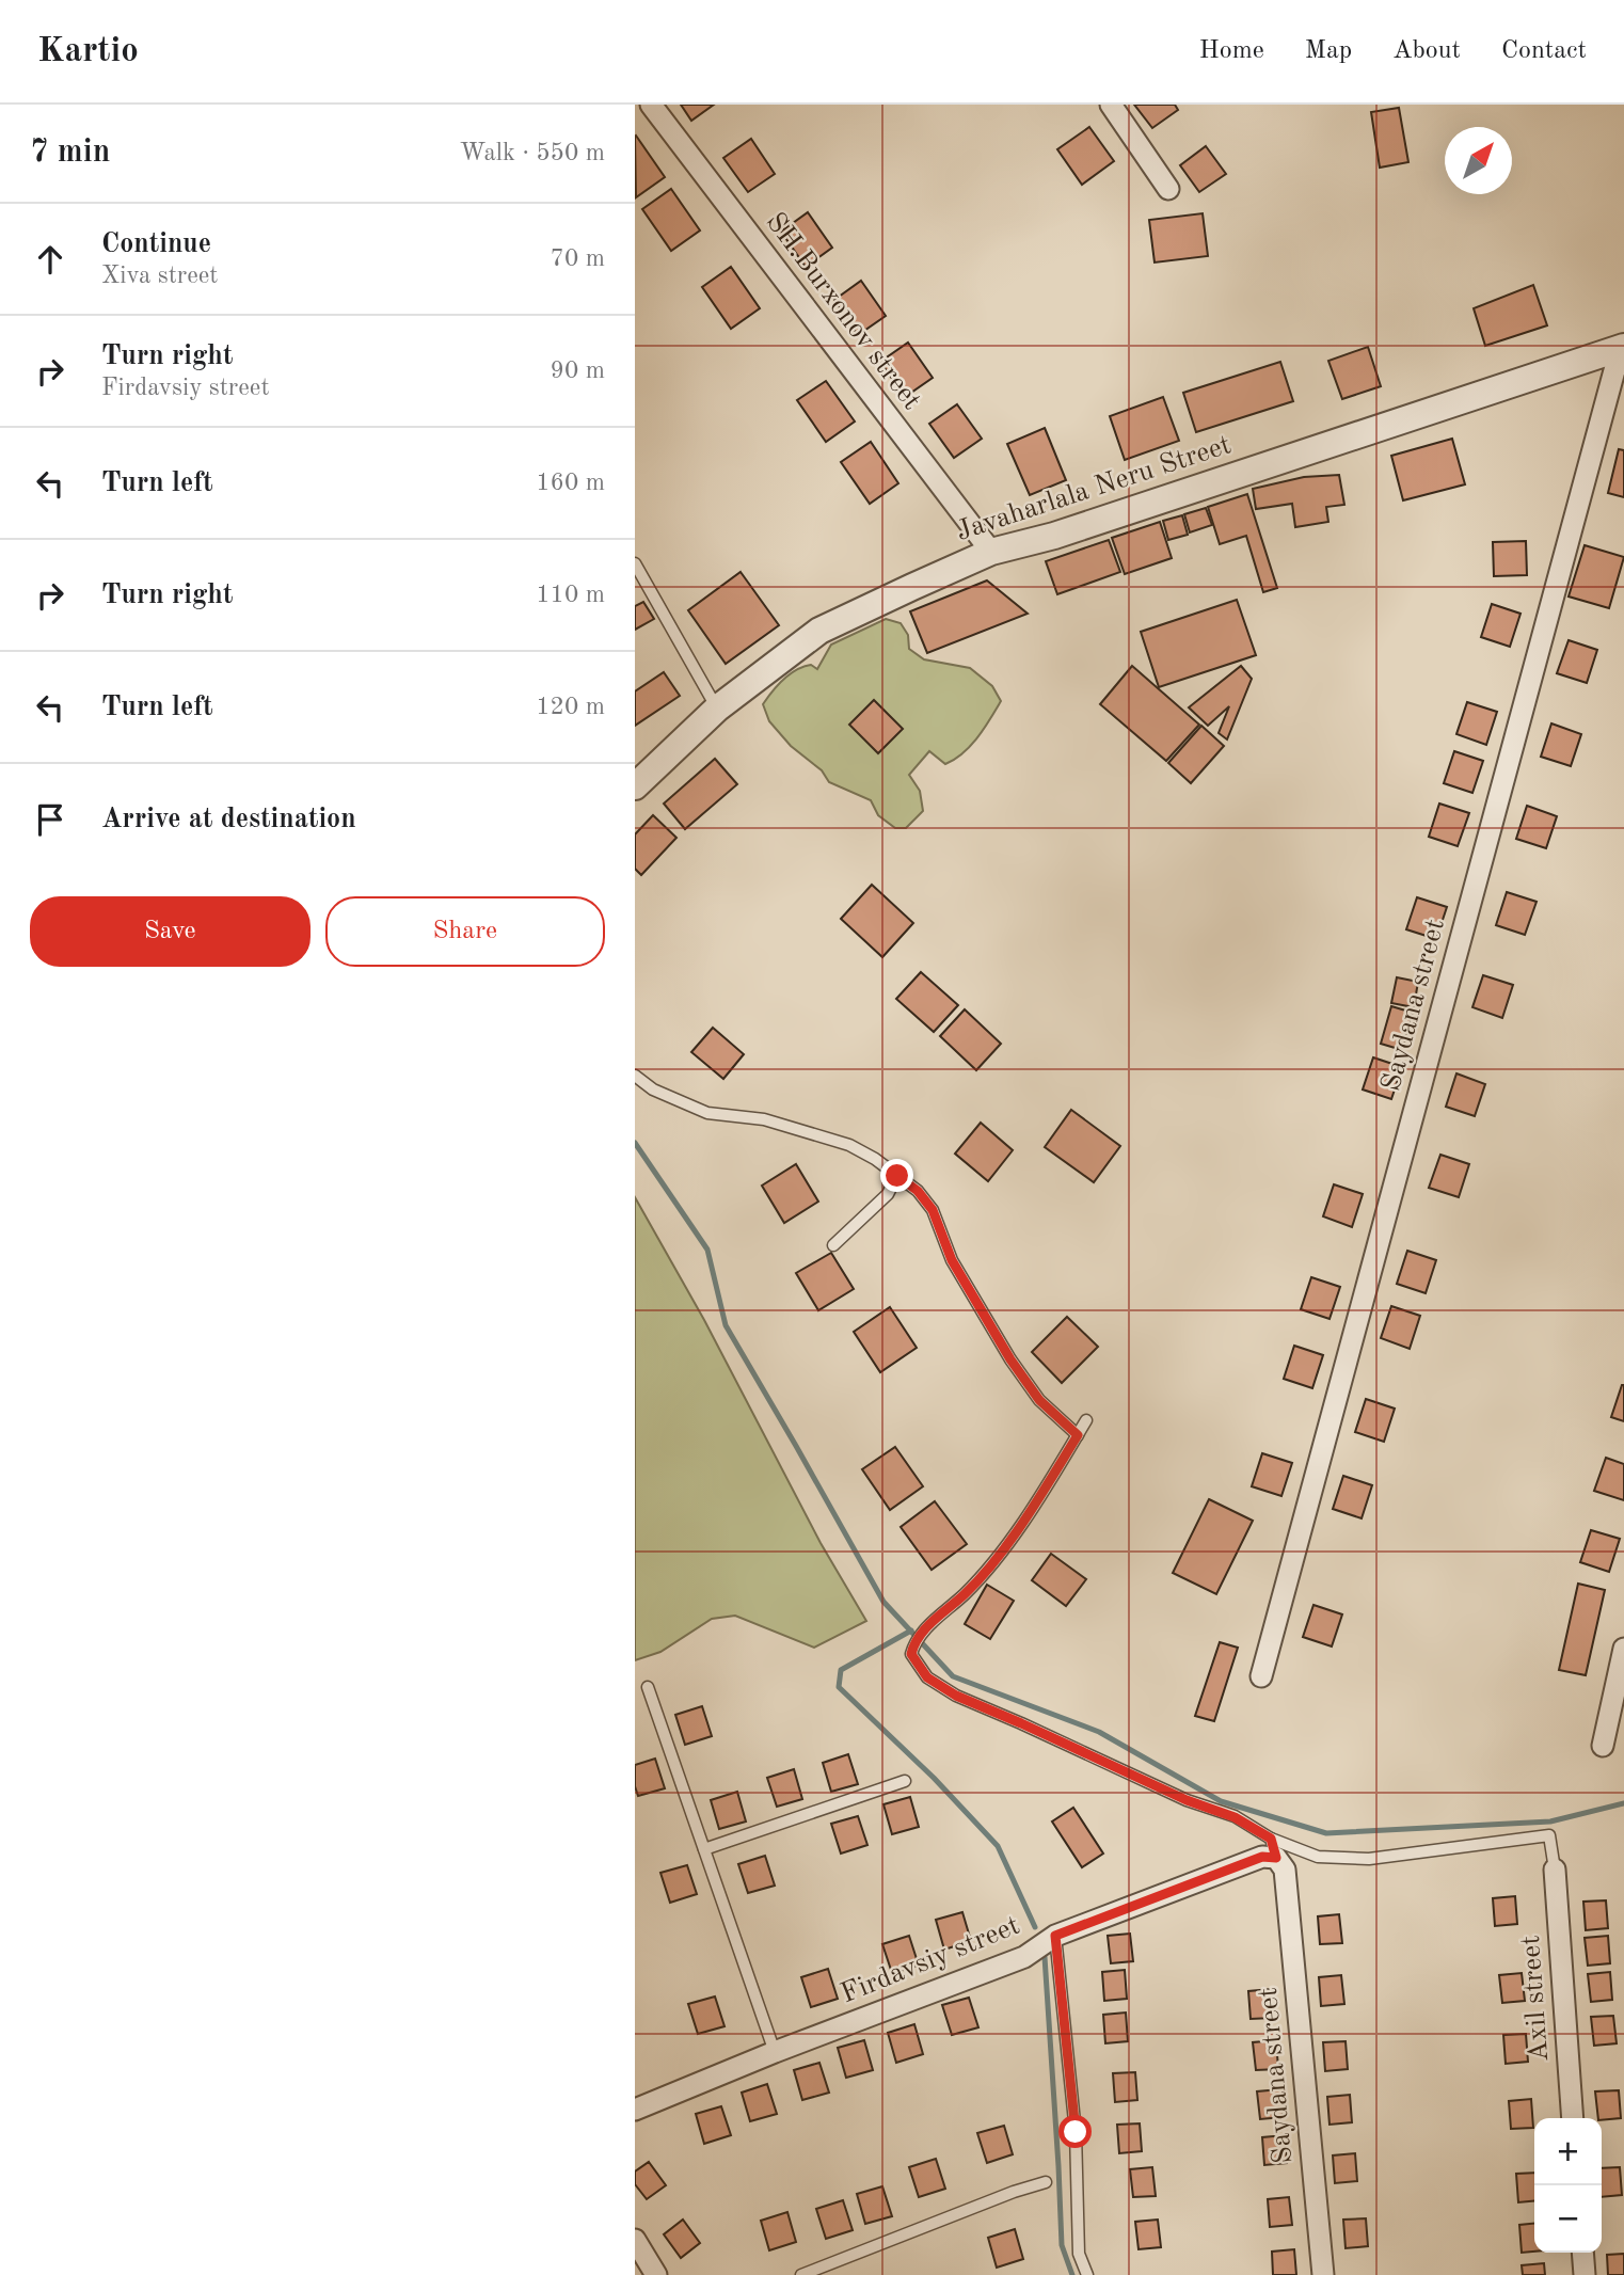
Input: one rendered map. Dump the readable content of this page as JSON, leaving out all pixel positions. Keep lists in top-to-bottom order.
{
  "streets": {
    "street": [
      "SH.Burxonov street",
      "Javaharlala Neru Street",
      "Saydana street",
      "Firdavsiy street",
      "Axil street"
    ]
  },
  "crossings": [
    ["SH.Burxonov street", "Javaharlala Neru Street"],
    ["Javaharlala Neru Street", "Saydana street"],
    ["Saydana street", "Firdavsiy street"]
  ],
  "north": "top right",
  "page": {
    "header": "Kartio",
    "nav": [
      "Home",
      "Map",
      "About",
      "Contact"
    ],
    "heading": ["7 min", "Walk · 550 m"],
    "list": [
      ["Continue", "Xiva street", "70 m"],
      ["Turn right", "Firdavsiy street", "90 m"],
      ["Turn left", "160 m"],
      ["Turn right", "110 m"],
      ["Turn left", "120 m"],
      "Arrive at destination"
    ],
    "buttons": ["Save", "Share"],
    "map_buttons": ["+", "−"]
  }
}
